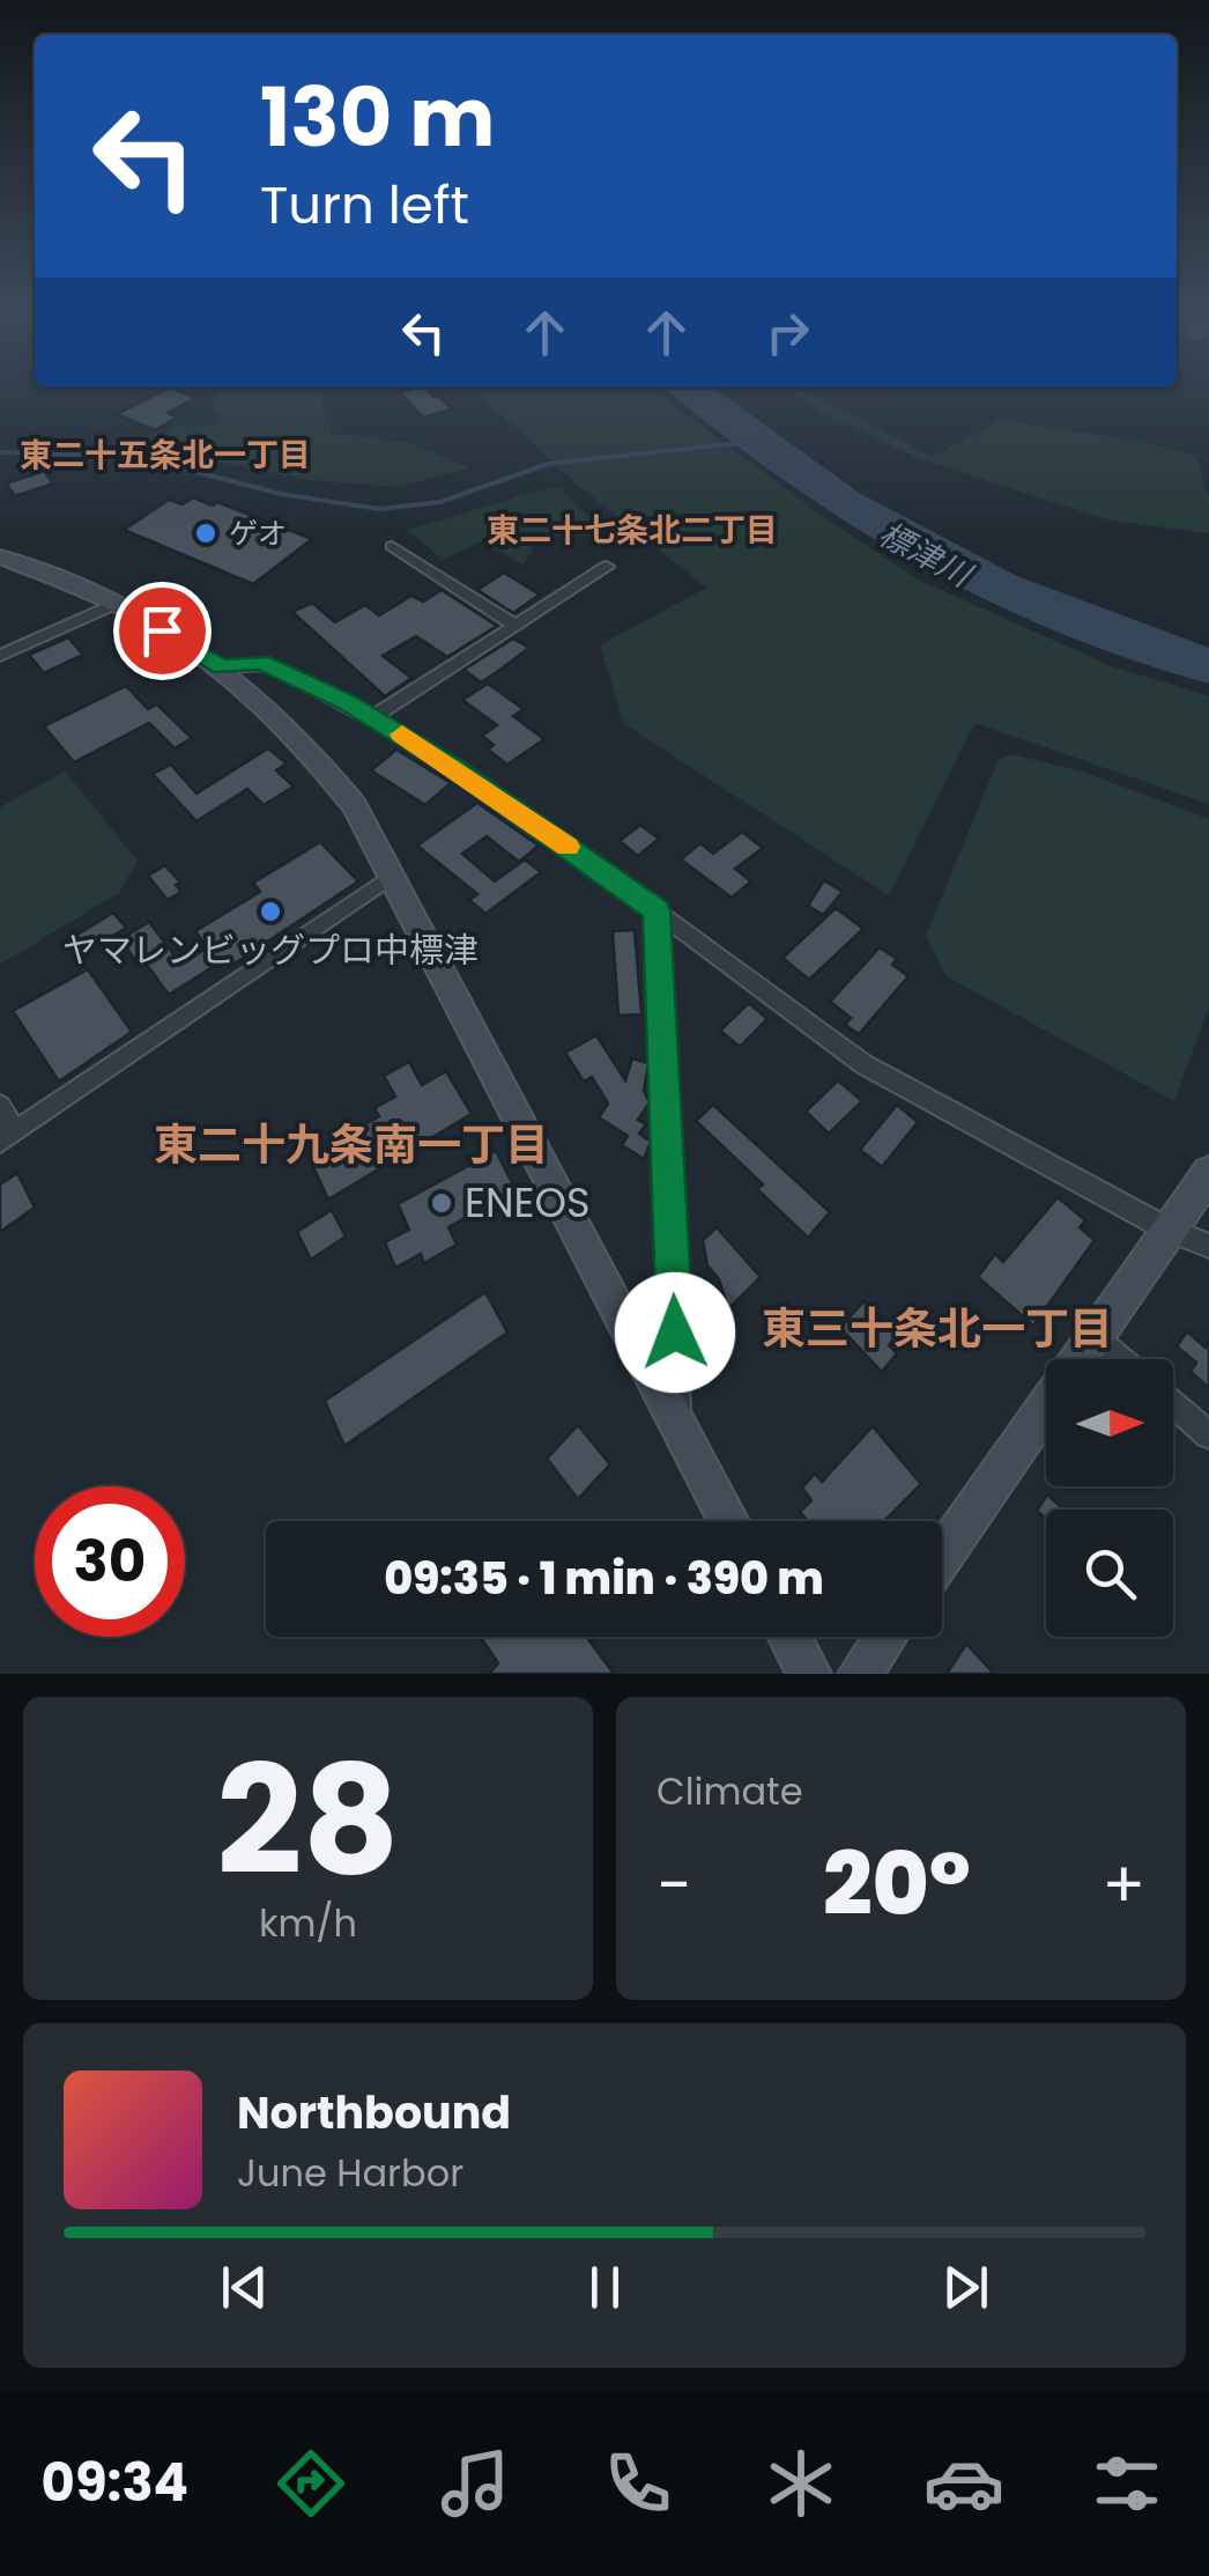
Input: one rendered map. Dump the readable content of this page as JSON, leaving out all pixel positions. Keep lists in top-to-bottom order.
{
  "districts": [
    "東二十五条北一丁目",
    "東二十七条北二丁目",
    "東二十九条南一丁目",
    "東三十条北一丁目"
  ],
  "water": ["標津川"],
  "places": ["ゲオ", "ヤマレンビッグプロ中標津", "ENEOS"],
  "north": "right",
  "page": {
    "turn": ["130 m", "Turn left"],
    "limit": "30",
    "trip": "09:35 · 1 min · 390 m",
    "tile": [
      ["28", "km/h"],
      "Climate"
    ],
    "heat": ["−", "20°", "+"],
    "song": ["Northbound", "June Harbor"],
    "tabs": "09:34"
  }
}
